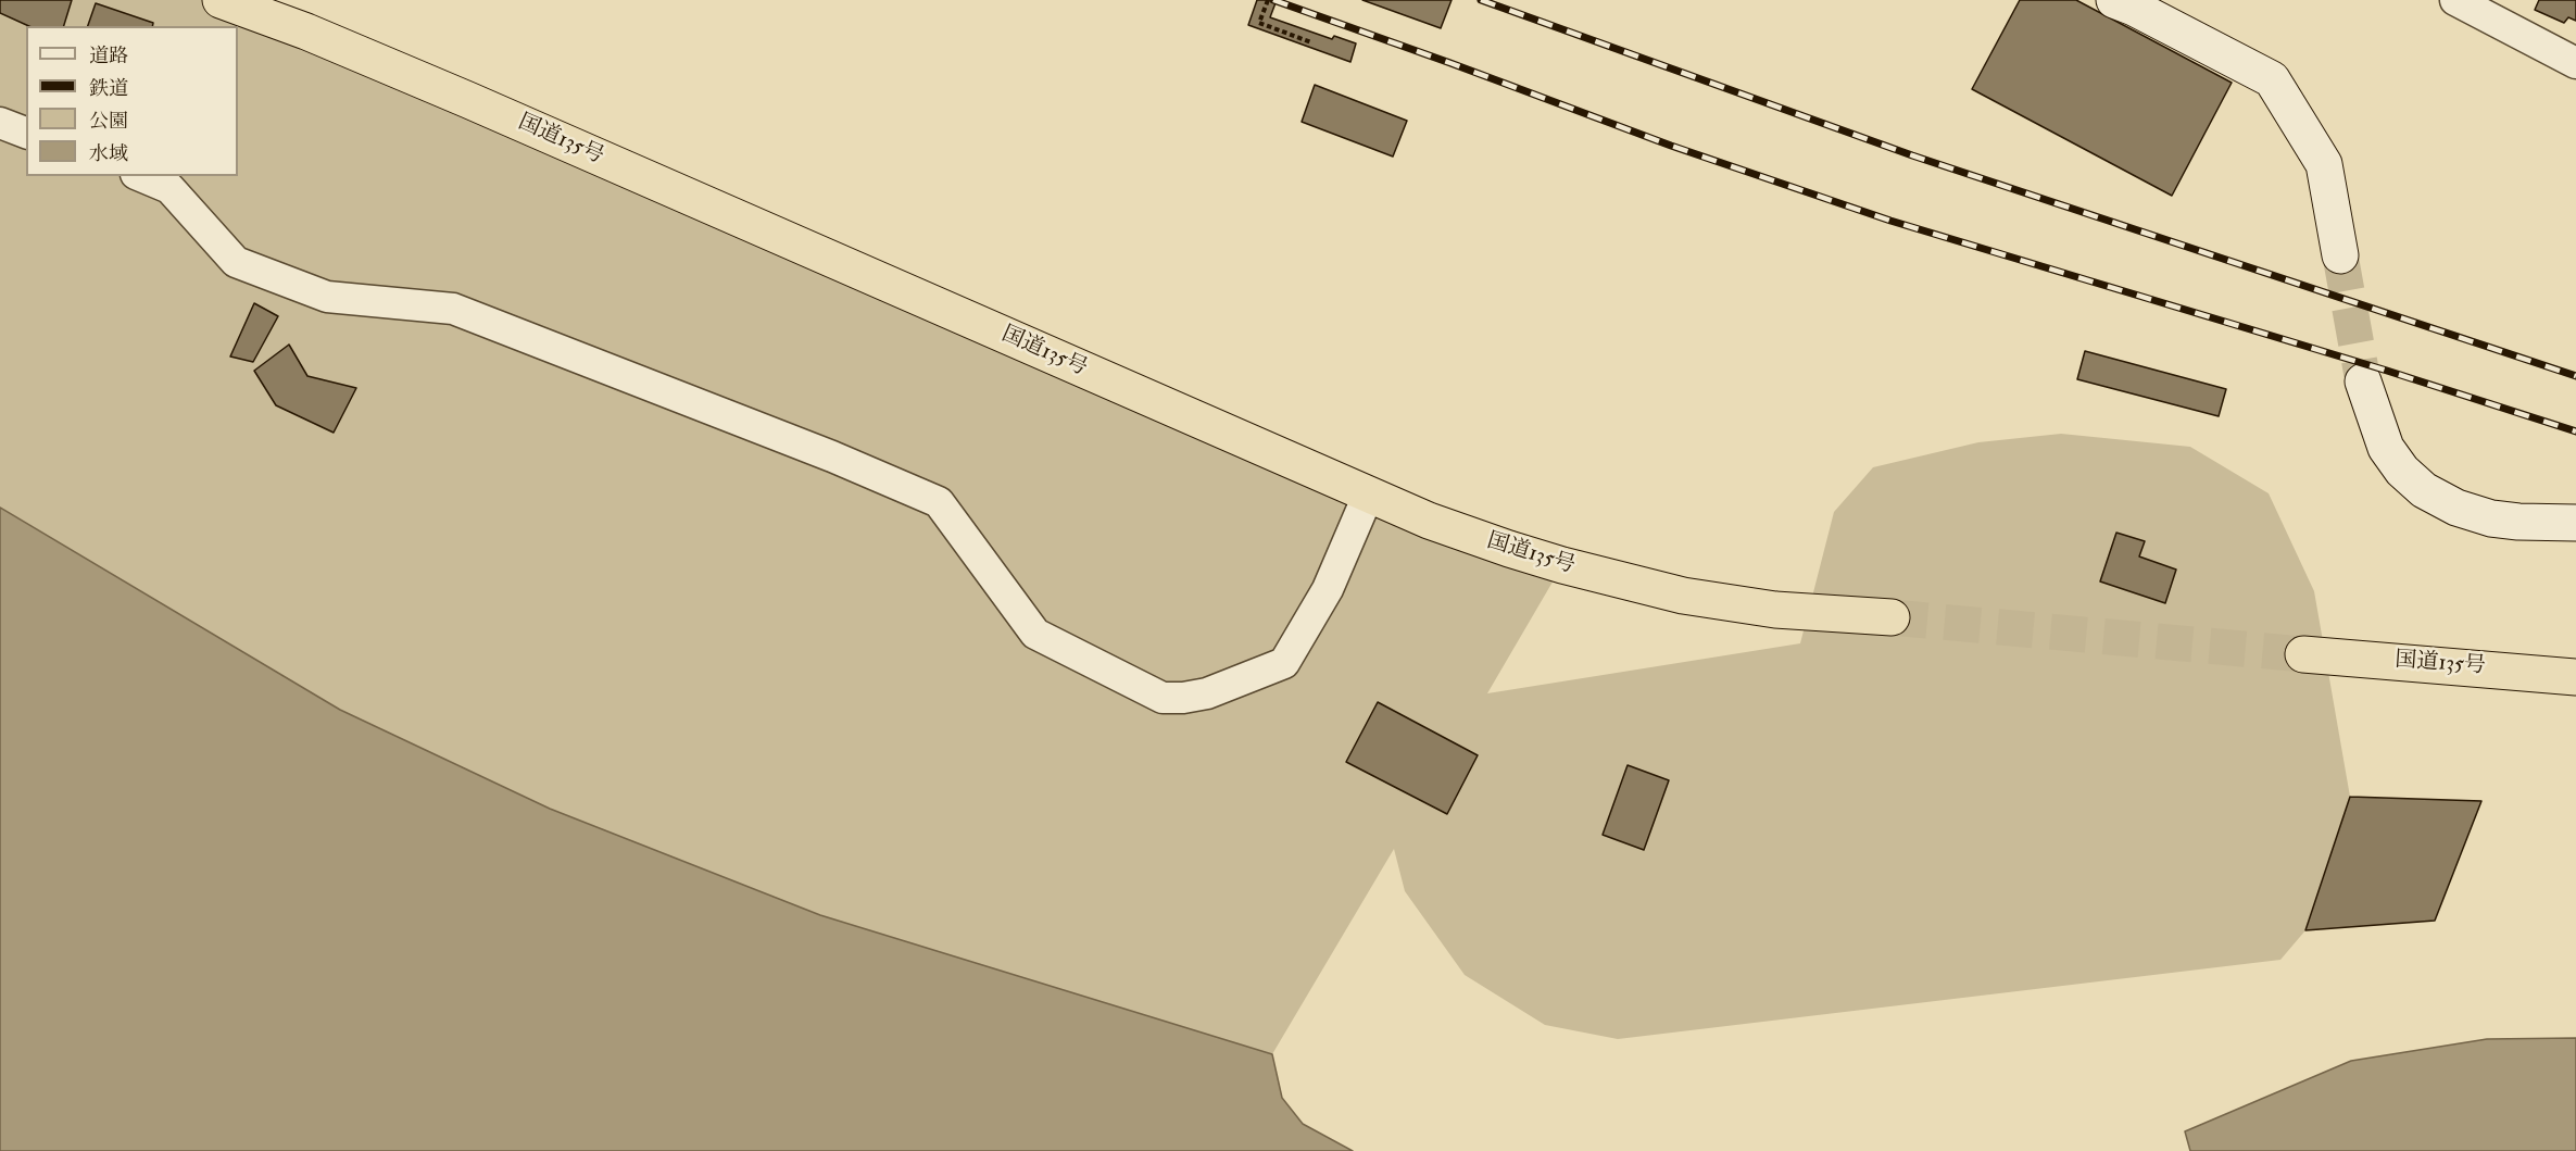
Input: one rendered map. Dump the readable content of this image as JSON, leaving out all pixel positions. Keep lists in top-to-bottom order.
{
  "streets": {
    "highway": ["国道135号"]
  },
  "legend": [
    "道路",
    "鉄道",
    "公園",
    "水域"
  ]
}
